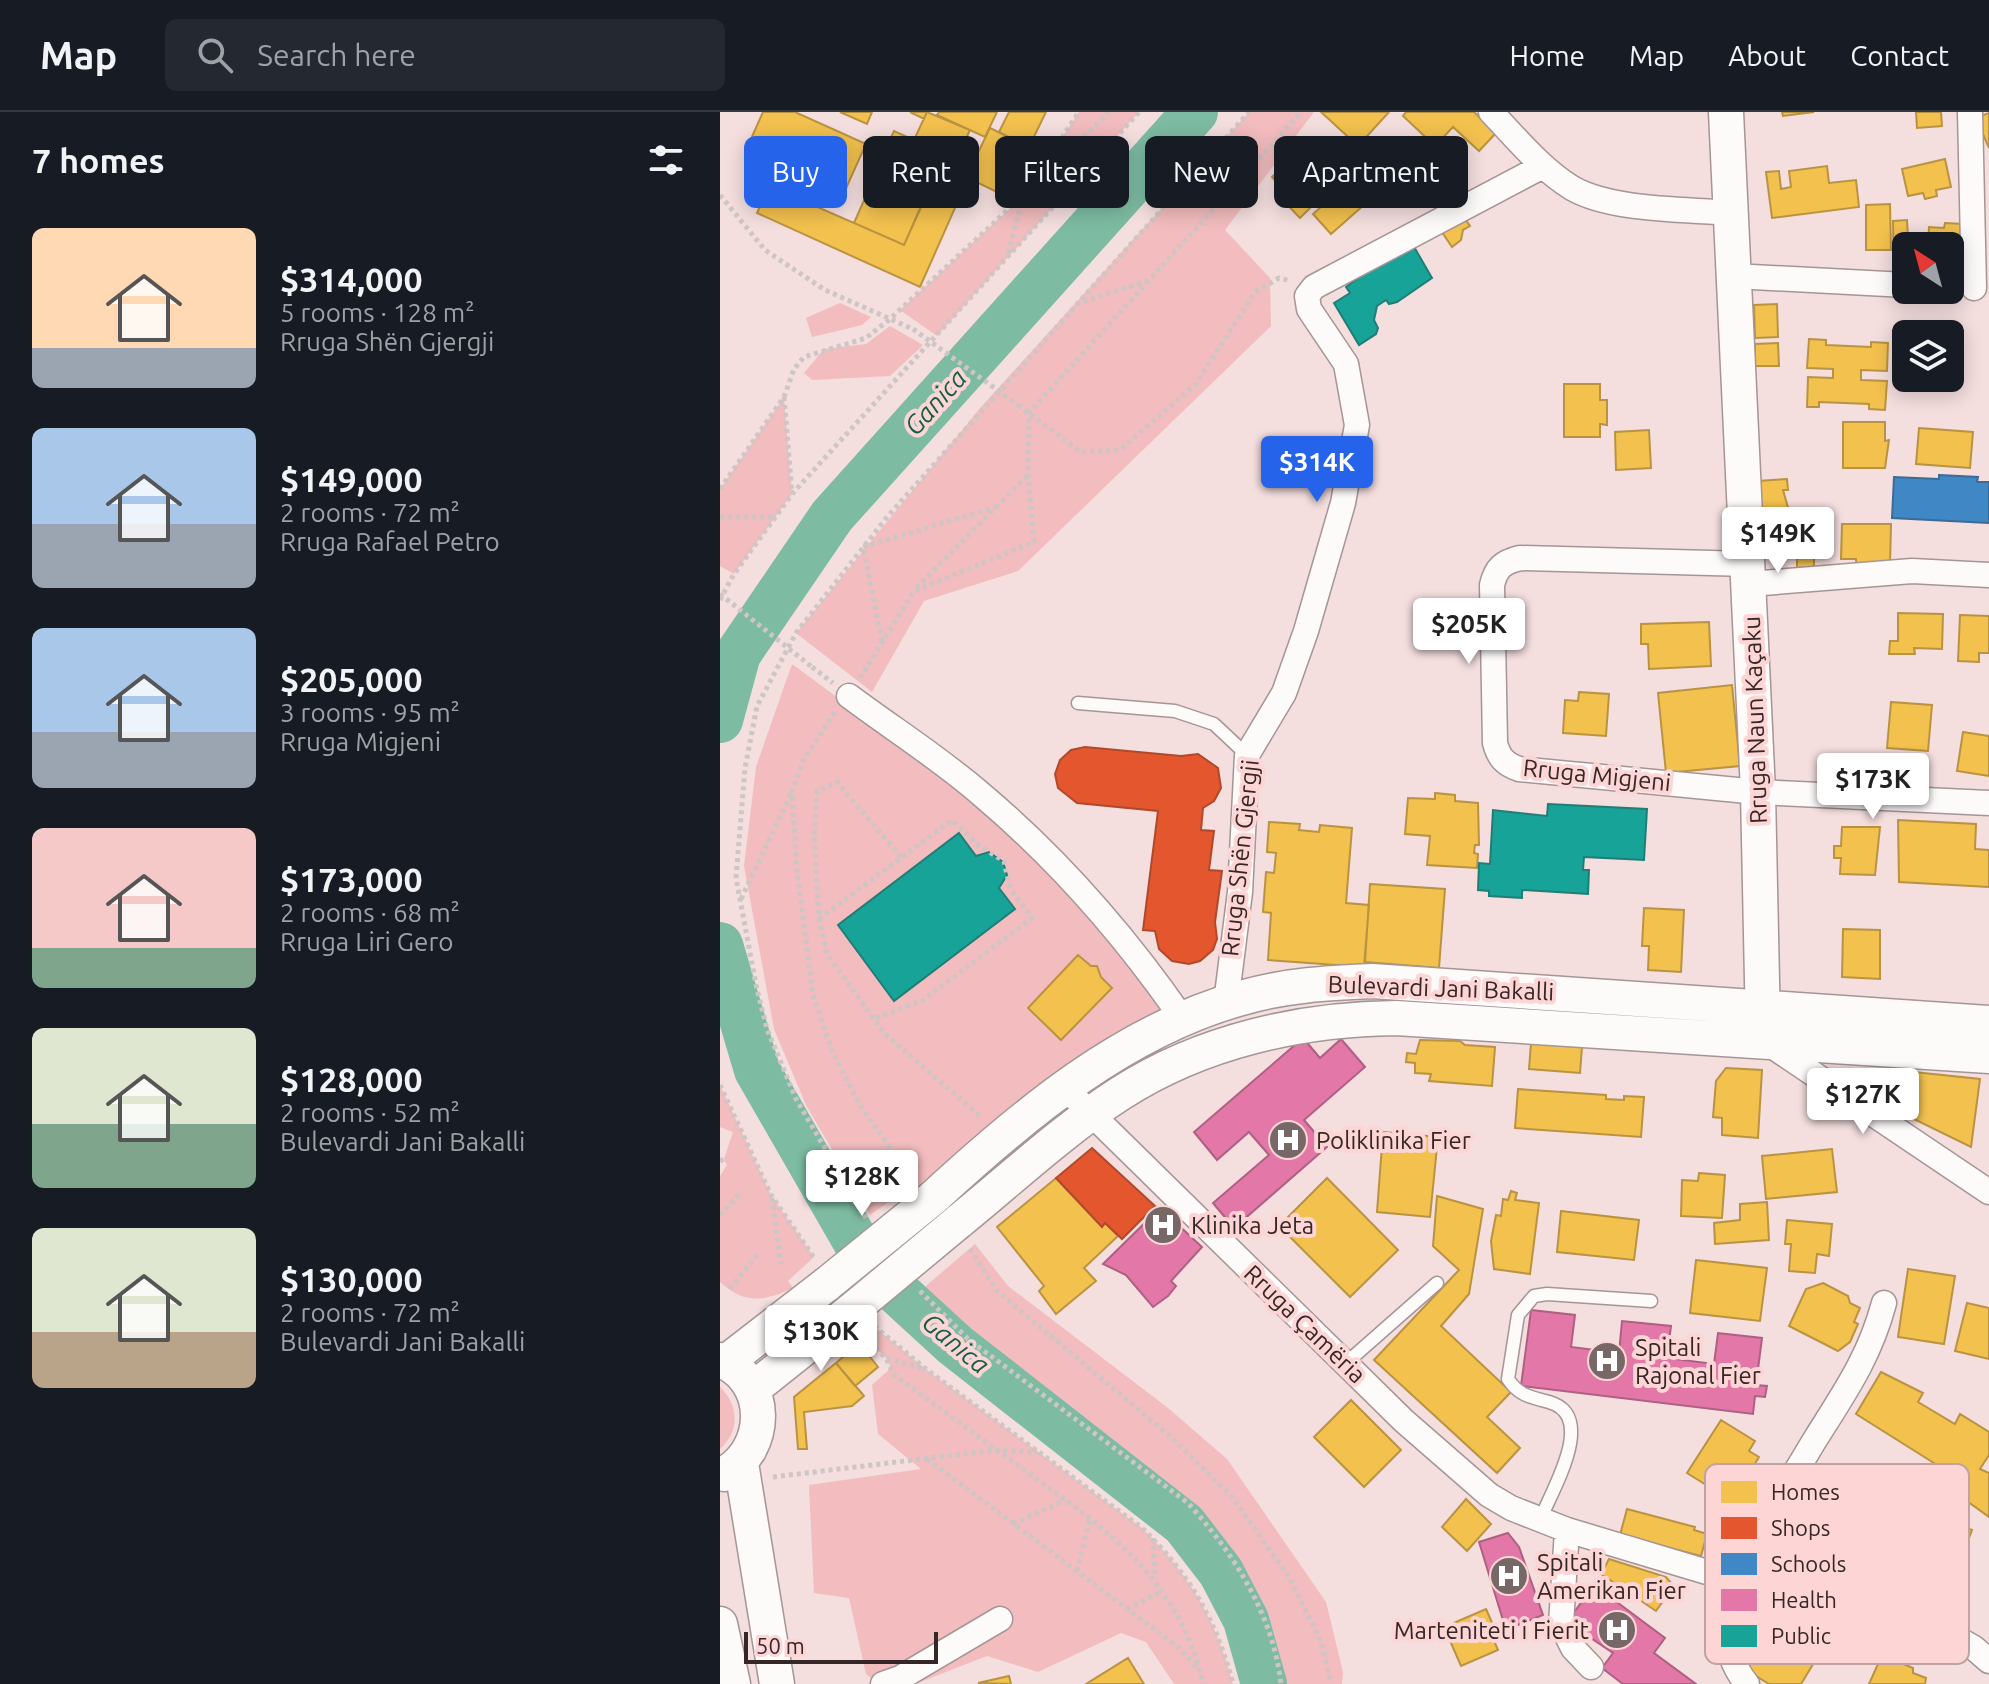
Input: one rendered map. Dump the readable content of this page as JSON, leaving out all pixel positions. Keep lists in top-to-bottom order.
{
  "streets": {
    "main road": ["Rruga Naun Kaçaku", "Bulevardi Jani Bakalli"],
    "street": ["Rruga Migjeni", "Rruga Shën Gjergji", "Rruga Çamëria"]
  },
  "crossings": [
    ["Rruga Naun Kaçaku", "Rruga Migjeni"],
    ["Rruga Naun Kaçaku", "Bulevardi Jani Bakalli"],
    ["Rruga Shën Gjergji", "Bulevardi Jani Bakalli"],
    ["Bulevardi Jani Bakalli", "Rruga Çamëria"]
  ],
  "water": ["Ganica"],
  "places": {
    "hospital": [
      "Poliklinika Fier",
      "Klinika Jeta",
      "Spitali Rajonal Fier",
      "Spitali Amerikan Fier",
      "Marteniteti i Fierit"
    ]
  },
  "legend": [
    "Homes",
    "Shops",
    "Schools",
    "Health",
    "Public"
  ],
  "scale_bar": "50 m",
  "north": "top left",
  "page": {
    "header": "Map",
    "search": "Search here",
    "nav": [
      "Home",
      "Map",
      "About",
      "Contact"
    ],
    "heading": "7 homes",
    "chip": [
      "Buy",
      "Rent",
      "Filters",
      "New",
      "Apartment"
    ],
    "list": [
      {
        "name": "$314,000",
        "note": "5 rooms · 128 m² · Rruga Shën Gjergji"
      },
      {
        "name": "$149,000",
        "note": "2 rooms · 72 m² · Rruga Rafael Petro"
      },
      {
        "name": "$205,000",
        "note": "3 rooms · 95 m² · Rruga Migjeni"
      },
      {
        "name": "$173,000",
        "note": "2 rooms · 68 m² · Rruga Liri Gero"
      },
      {
        "name": "$128,000",
        "note": "2 rooms · 52 m² · Bulevardi Jani Bakalli"
      },
      {
        "name": "$130,000",
        "note": "2 rooms · 72 m² · Bulevardi Jani Bakalli"
      }
    ],
    "price": [
      "$314K",
      "$149K",
      "$205K",
      "$173K",
      "$127K",
      "$128K",
      "$130K"
    ],
    "scale": "50 m"
  }
}
